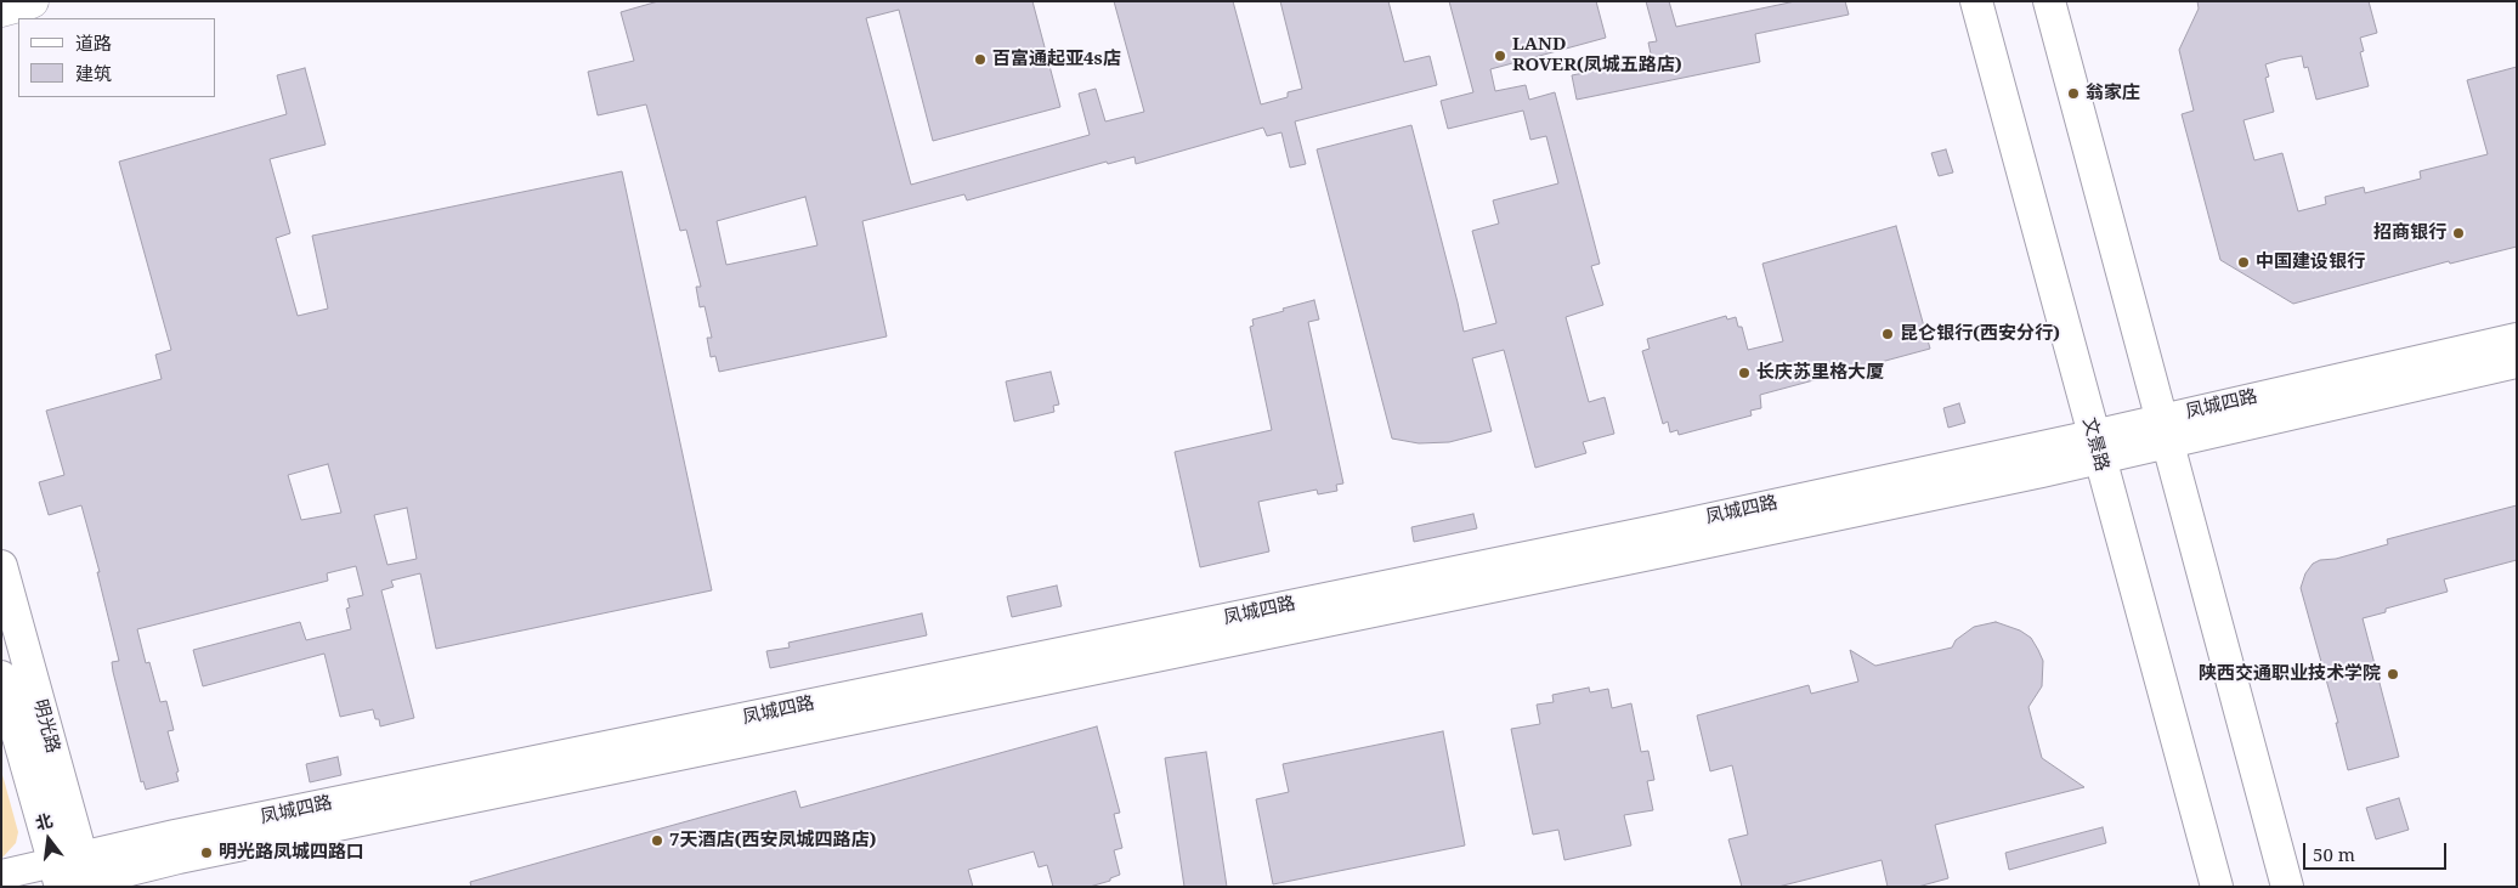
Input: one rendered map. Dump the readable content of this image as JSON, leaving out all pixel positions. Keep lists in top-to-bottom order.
{
  "streets": {
    "main road": ["文景路", "明光路"],
    "street": ["凤城四路"]
  },
  "crossings": [
    ["凤城四路", "文景路"],
    ["凤城四路", "明光路"]
  ],
  "places": [
    "LAND ROVER(凤城五路店)",
    "百富通起亚4s店",
    "翁家庄",
    "招商银行",
    "中国建设银行",
    "昆仑银行(西安分行)",
    "长庆苏里格大厦",
    "陕西交通职业技术学院",
    "7天酒店(西安凤城四路店)",
    "明光路凤城四路口"
  ],
  "legend": ["道路", "建筑"],
  "scale_bar": "50 m",
  "north": "top"
}
